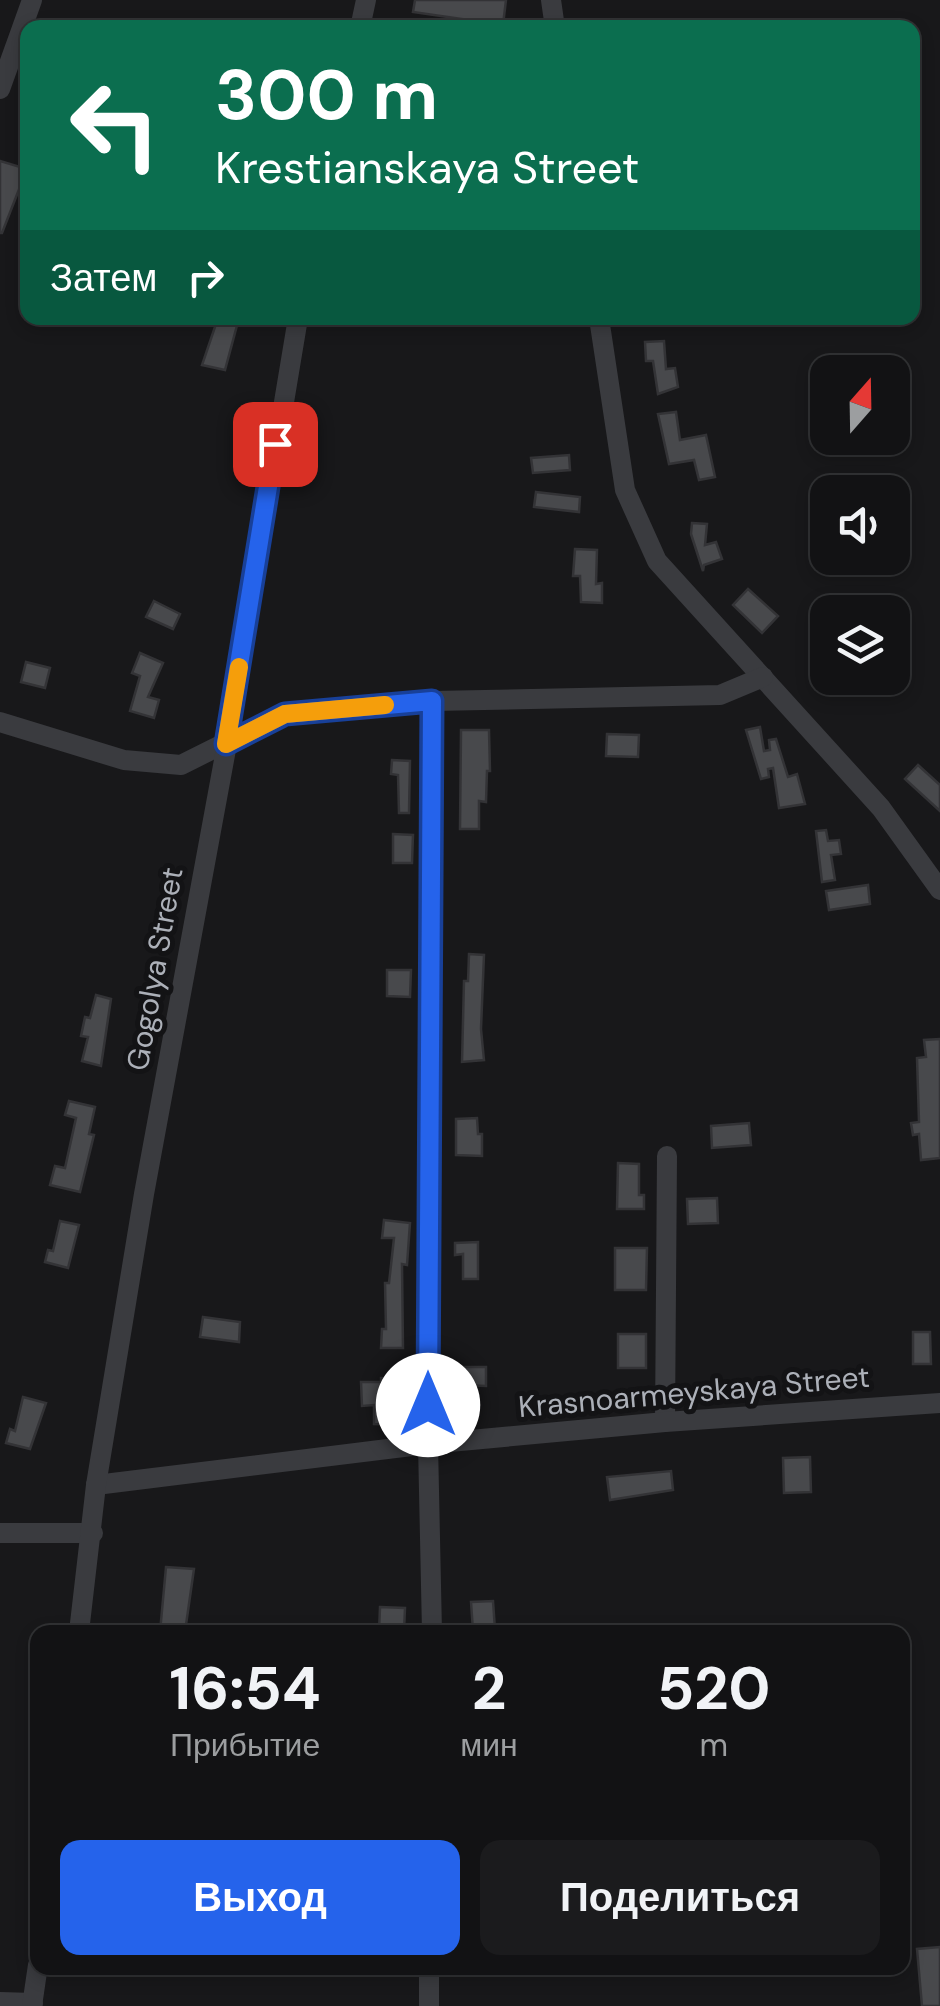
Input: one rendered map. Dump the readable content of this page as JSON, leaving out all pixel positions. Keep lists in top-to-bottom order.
{
  "streets": {
    "street": ["Gogolya Street", "Krasnoarmeyskaya Street"]
  },
  "crossings": [
    ["Gogolya Street", "Krasnoarmeyskaya Street"]
  ],
  "north": "top",
  "page": {
    "turn": ["300 m", "Krestianskaya Street"],
    "then": "Затем",
    "eta": [
      "16:54",
      "Прибытие",
      "2",
      "мин",
      "520",
      "m"
    ],
    "buttons": ["Выход", "Поделиться"]
  }
}
